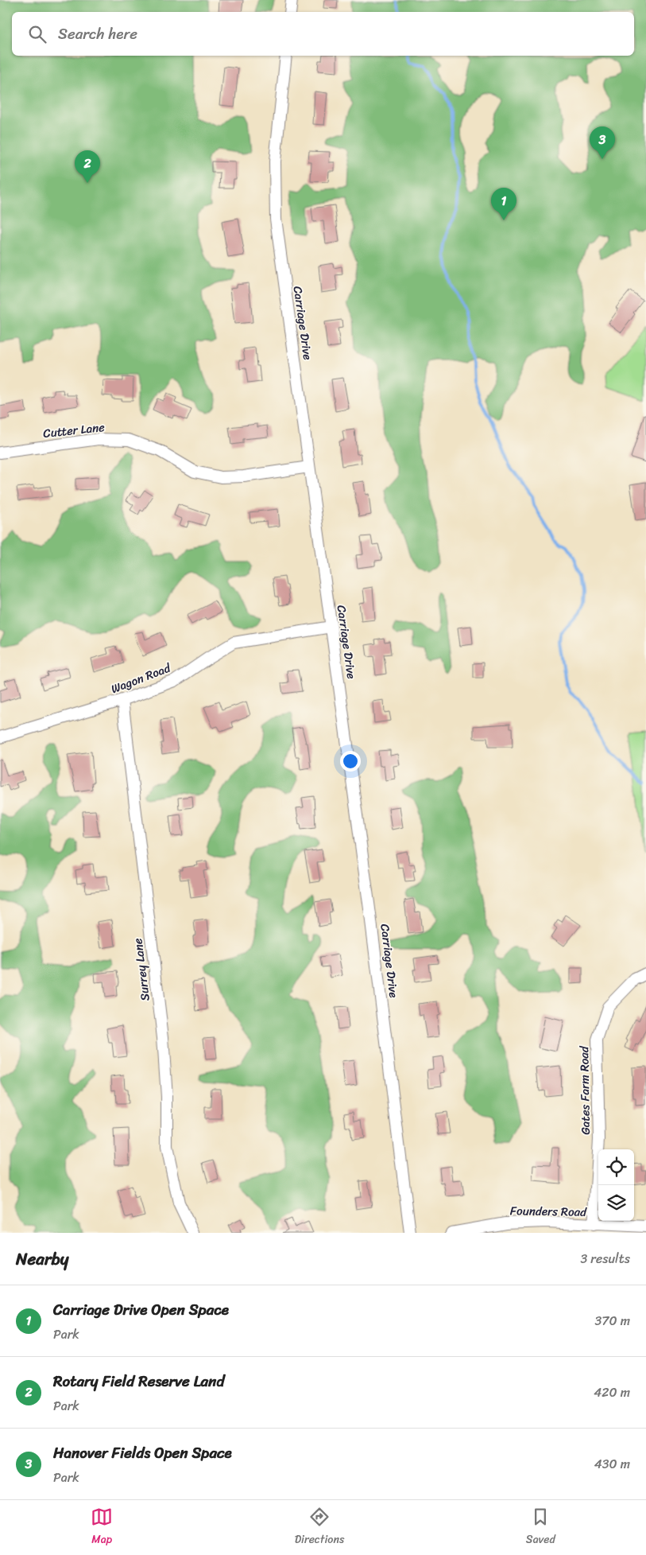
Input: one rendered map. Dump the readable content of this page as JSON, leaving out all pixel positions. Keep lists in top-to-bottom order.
{
  "streets": {
    "street": [
      "Carriage Drive",
      "Cutter Lane",
      "Wagon Road",
      "Surrey Lane",
      "Gates Farm Road",
      "Founders Road"
    ]
  },
  "crossings": [
    ["Carriage Drive", "Cutter Lane"],
    ["Carriage Drive", "Wagon Road"],
    ["Wagon Road", "Surrey Lane"],
    ["Gates Farm Road", "Founders Road"]
  ],
  "page": {
    "search": "Search here",
    "pins": ["3", "2", "1"],
    "heading": ["Nearby", "3 results"],
    "list": [
      {
        "mark": "1",
        "name": "Carriage Drive Open Space",
        "note": "Park",
        "value": "370 m"
      },
      {
        "mark": "2",
        "name": "Rotary Field Reserve Land",
        "note": "Park",
        "value": "420 m"
      },
      {
        "mark": "3",
        "name": "Hanover Fields Open Space",
        "note": "Park",
        "value": "430 m"
      }
    ],
    "nav": ["Map", "Directions", "Saved"]
  }
}
